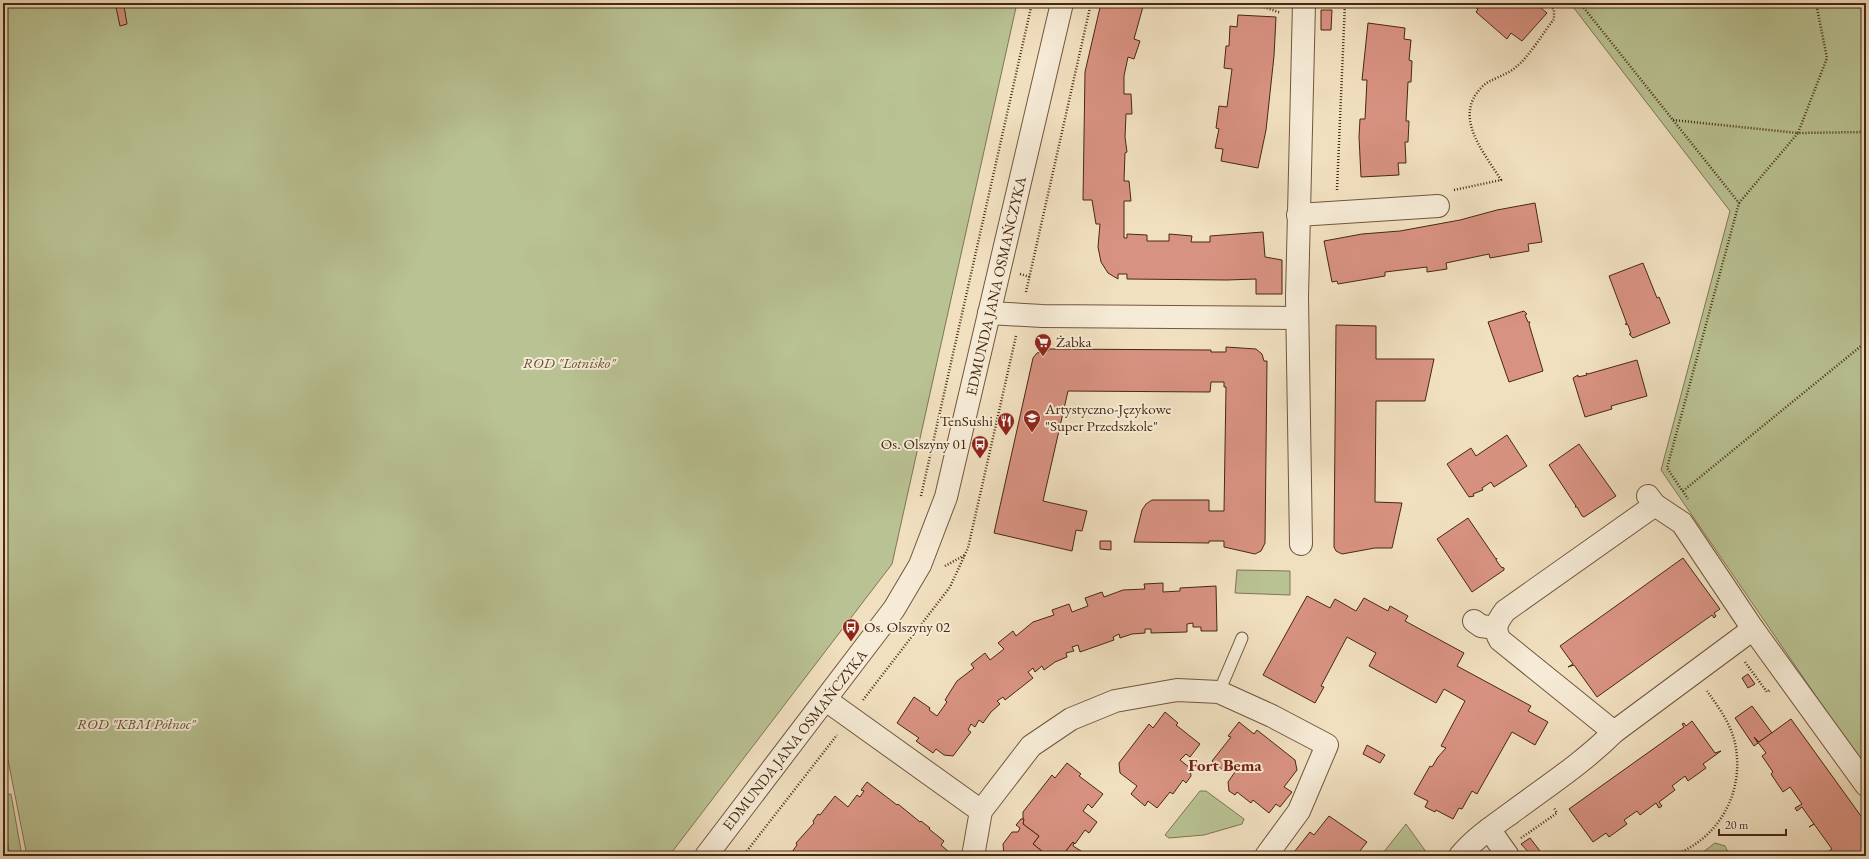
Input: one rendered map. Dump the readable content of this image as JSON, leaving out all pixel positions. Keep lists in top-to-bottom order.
{
  "streets": {
    "street": ["EDMUNDA JANA OSMAŃCZYKA"]
  },
  "districts": ["Fort Bema"],
  "parks": ["ROD \"Lotnisko\"", "ROD \"KBM Północ\""],
  "places": {
    "supermarket": ["Żabka"],
    "school or university": ["Artystyczno-Językowe \"Super Przedszkole\""],
    "restaurant": ["TenSushi"],
    "bus stop": ["Os. Olszyny 01", "Os. Olszyny 02"]
  },
  "scale_bar": "20 m"
}
